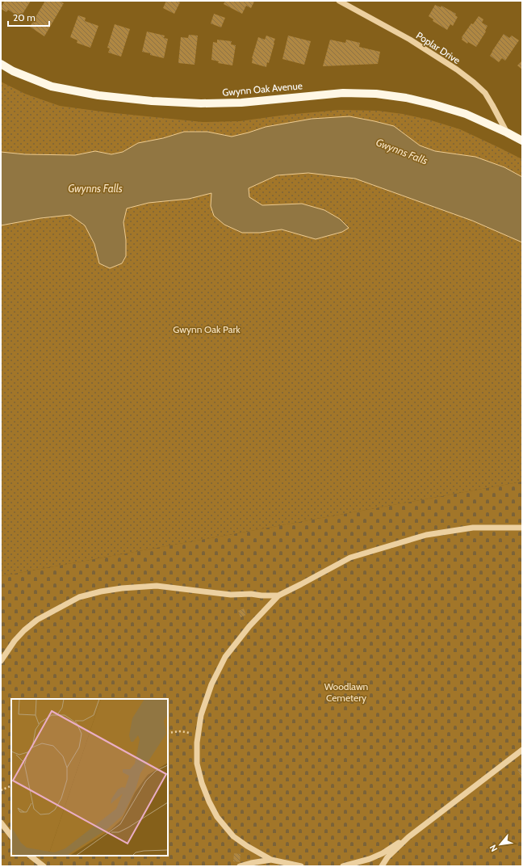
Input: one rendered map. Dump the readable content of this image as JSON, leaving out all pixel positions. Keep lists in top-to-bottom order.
{
  "streets": {
    "main road": ["Gwynn Oak Avenue"],
    "street": ["Poplar Drive"]
  },
  "crossings": [
    ["Poplar Drive", "Gwynn Oak Avenue"]
  ],
  "water": ["Gwynns Falls"],
  "parks": ["Gwynn Oak Park", "Woodlawn Cemetery"],
  "scale_bar": "20 m",
  "north": "bottom left"
}
